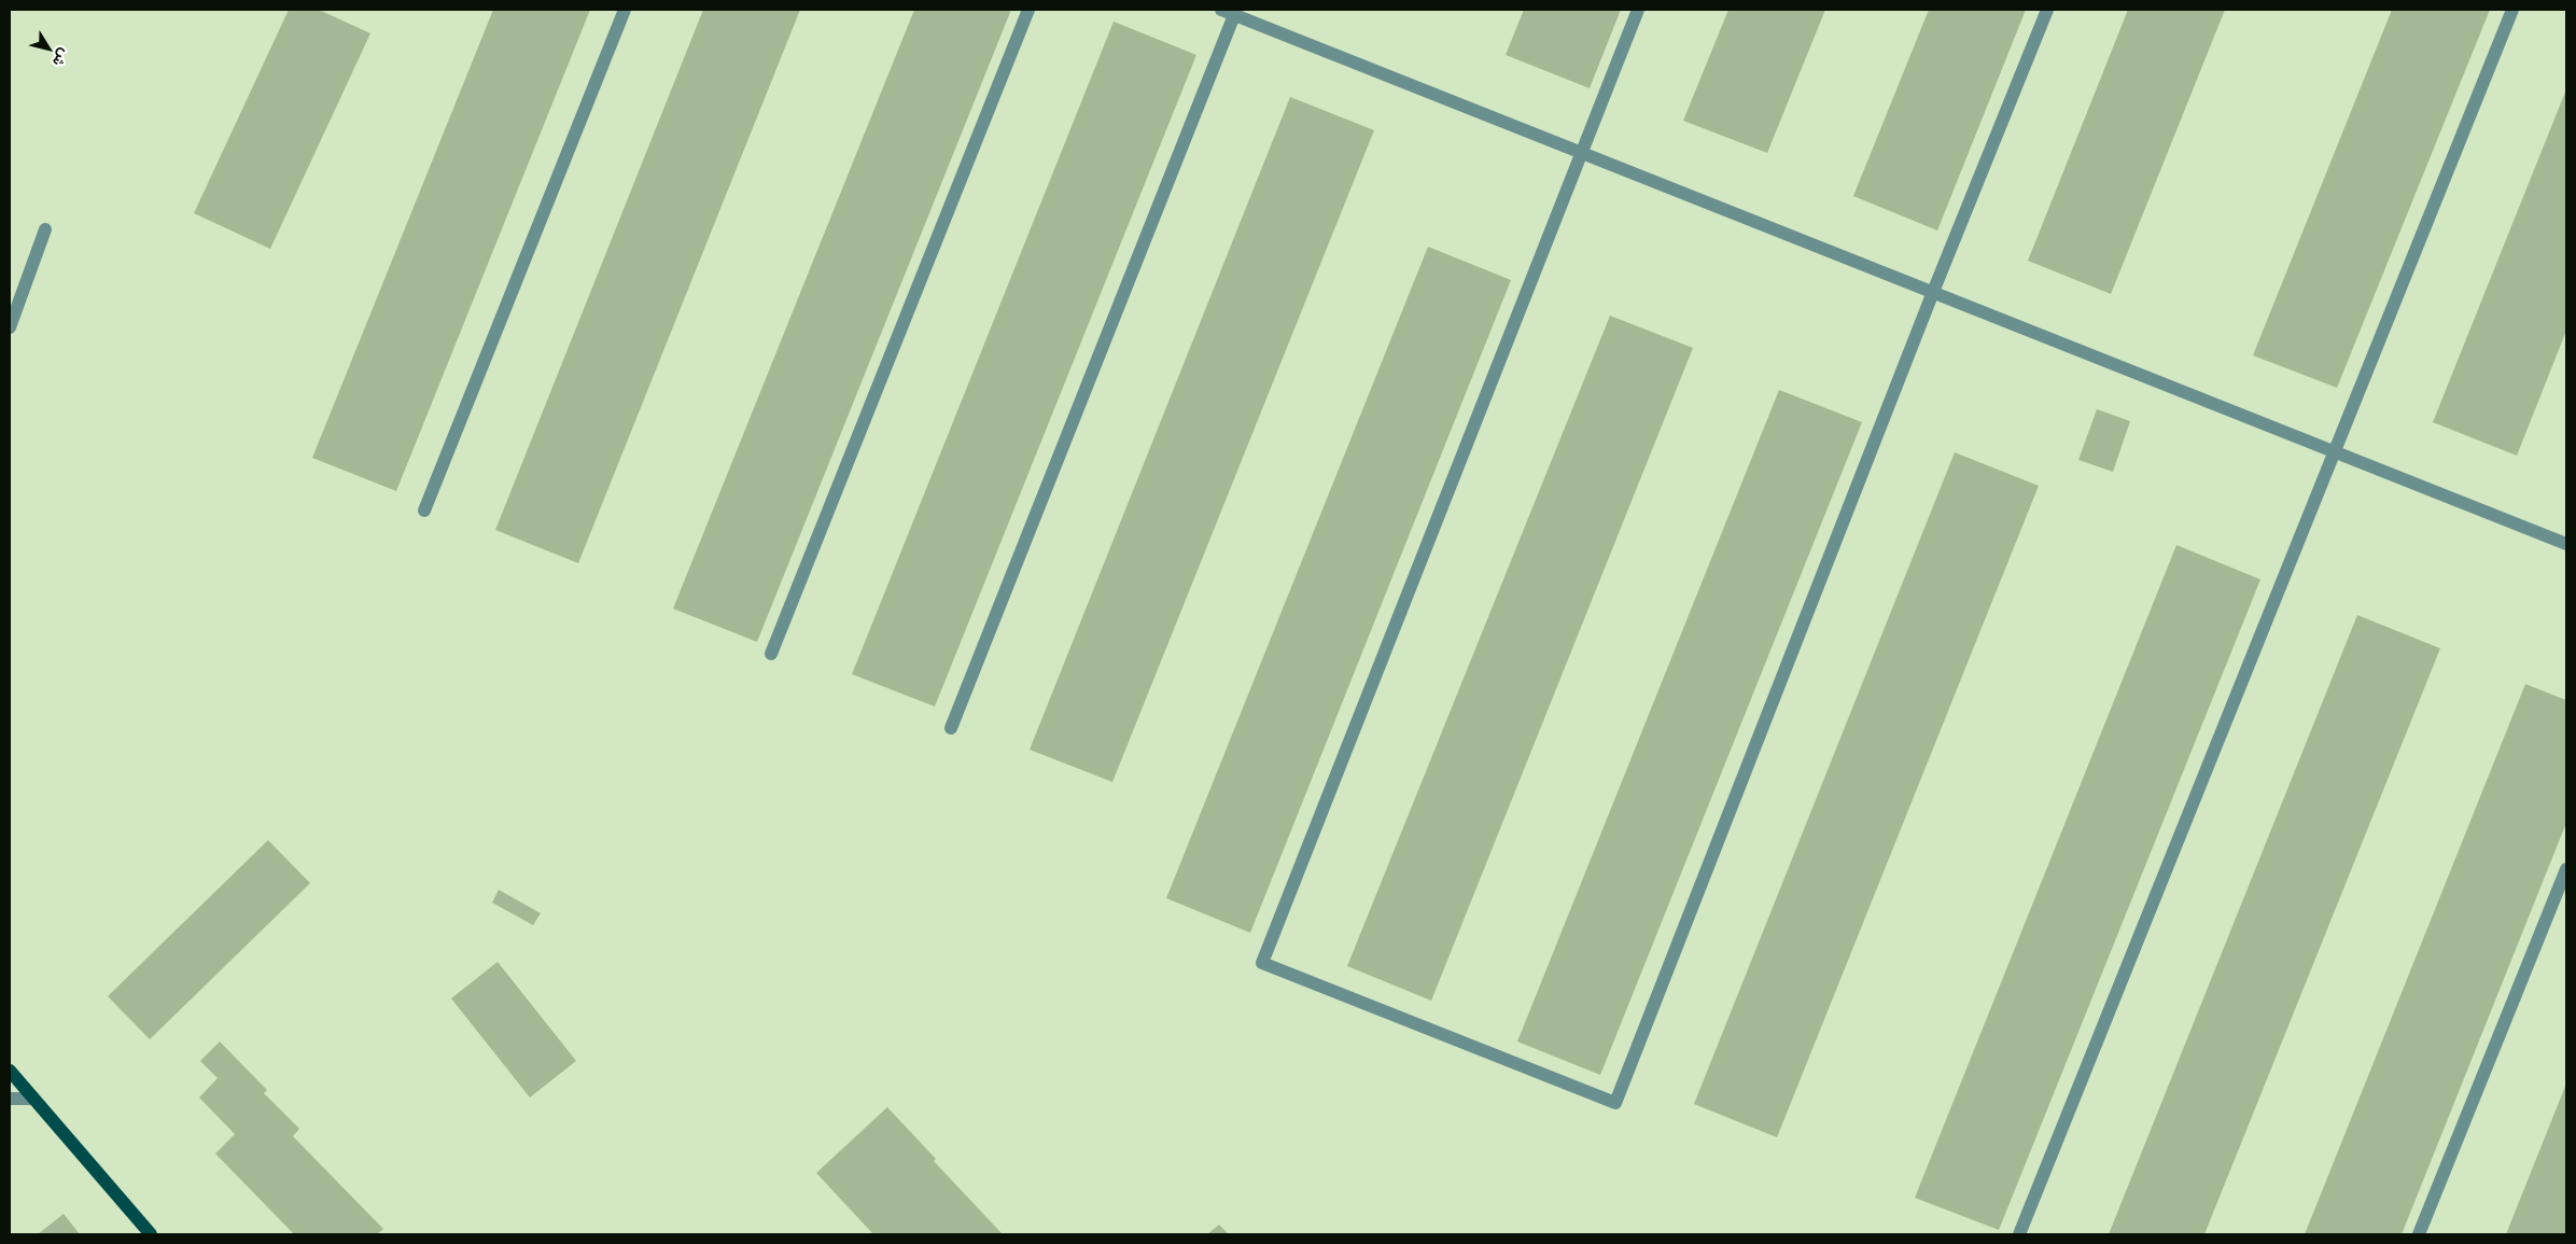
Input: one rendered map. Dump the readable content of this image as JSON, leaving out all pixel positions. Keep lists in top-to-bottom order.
{
  "north": "bottom right"
}
